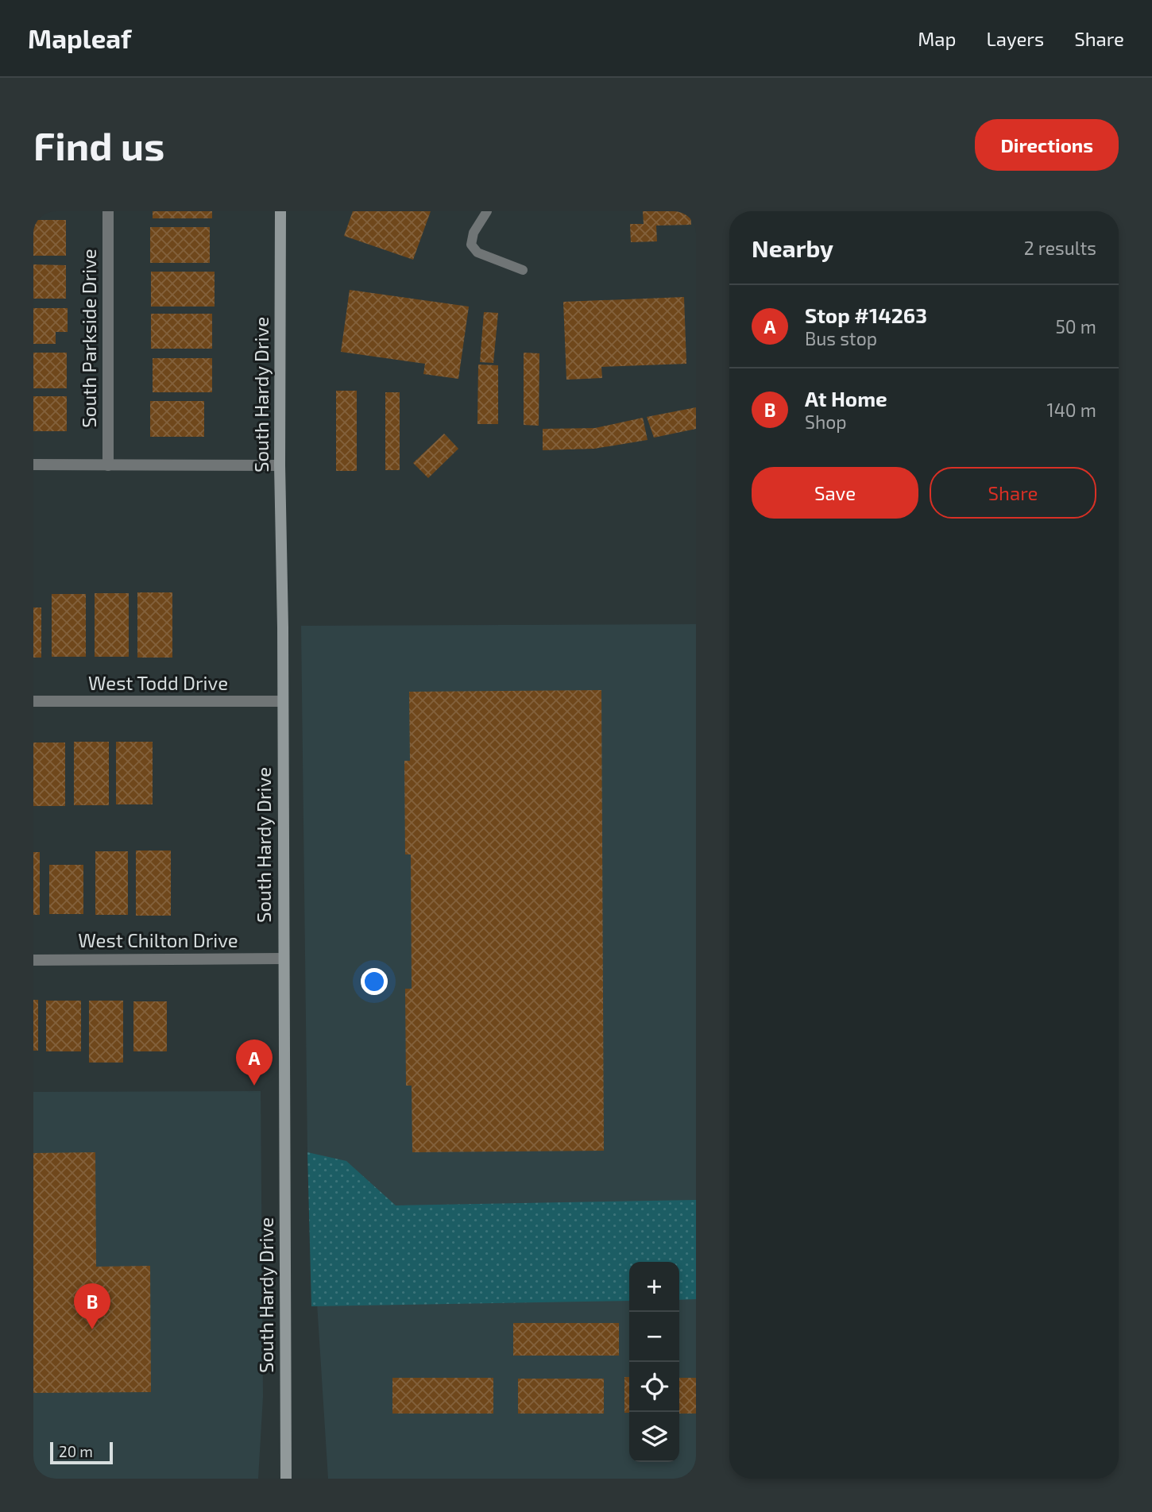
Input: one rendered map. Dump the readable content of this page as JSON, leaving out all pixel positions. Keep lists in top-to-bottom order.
{
  "streets": {
    "street": [
      "South Parkside Drive",
      "South Hardy Drive",
      "West Todd Drive",
      "West Chilton Drive"
    ]
  },
  "crossings": [
    ["South Hardy Drive", "West Todd Drive"],
    ["South Hardy Drive", "West Chilton Drive"]
  ],
  "scale_bar": "20 m",
  "page": {
    "header": "Mapleaf",
    "nav": ["Map", "Layers", "Share"],
    "buttons": [
      "Directions",
      ["Save", "Share"]
    ],
    "title": "Find us",
    "heading": ["Nearby", "2 results"],
    "list": [
      {
        "mark": "A",
        "name": "Stop #14263",
        "note": "Bus stop",
        "value": "50 m"
      },
      {
        "mark": "B",
        "name": "At Home",
        "note": "Shop",
        "value": "140 m"
      }
    ],
    "pins": ["A", "B"],
    "map_buttons": ["+", "−"],
    "scale": "20 m"
  }
}
